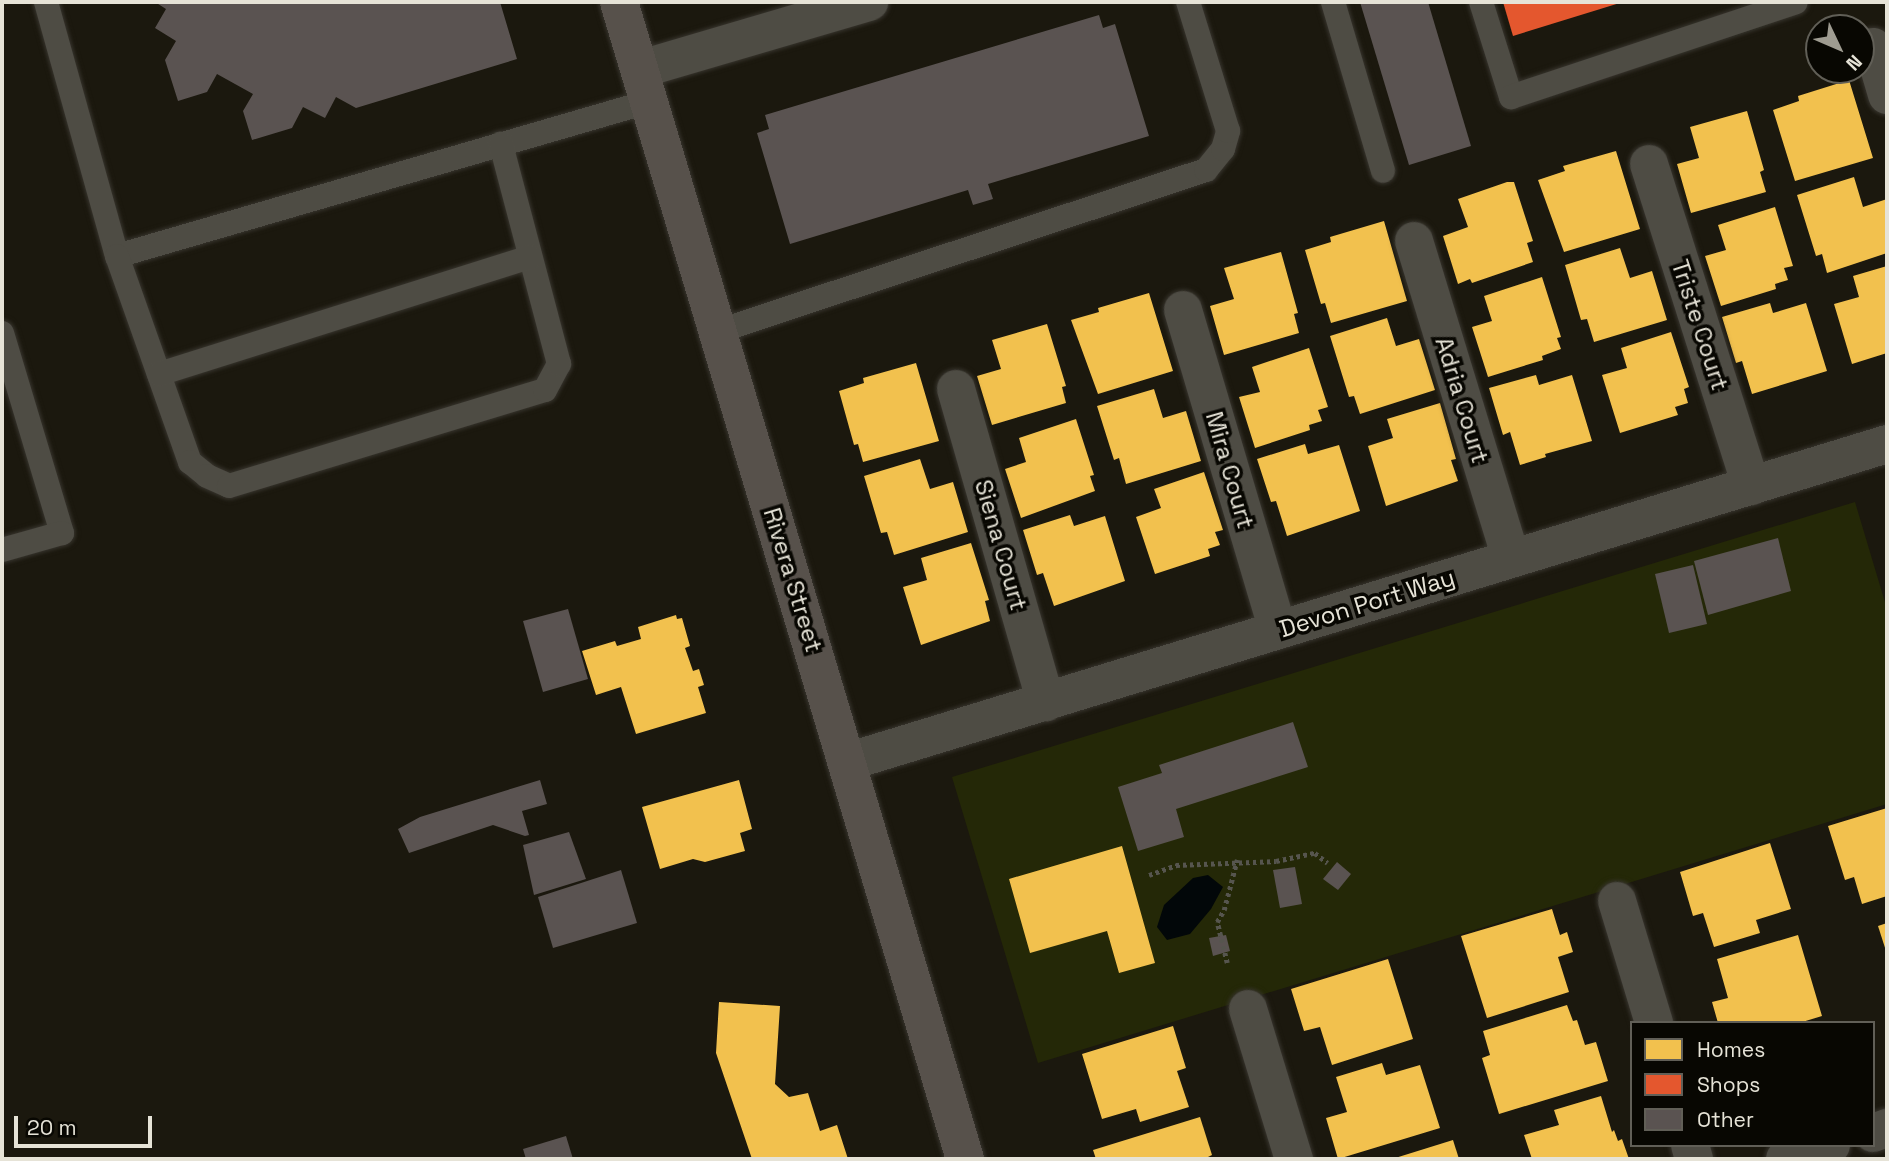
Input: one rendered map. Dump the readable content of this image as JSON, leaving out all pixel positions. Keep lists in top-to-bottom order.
{
  "streets": {
    "street": [
      "Triste Court",
      "Adria Court",
      "Mira Court",
      "Siena Court",
      "Rivera Street",
      "Devon Port Way"
    ]
  },
  "crossings": [
    ["Triste Court", "Devon Port Way"],
    ["Adria Court", "Devon Port Way"],
    ["Mira Court", "Devon Port Way"],
    ["Siena Court", "Devon Port Way"],
    ["Rivera Street", "Devon Port Way"]
  ],
  "legend": ["Homes", "Shops", "Other"],
  "scale_bar": "20 m",
  "north": "bottom right"
}
